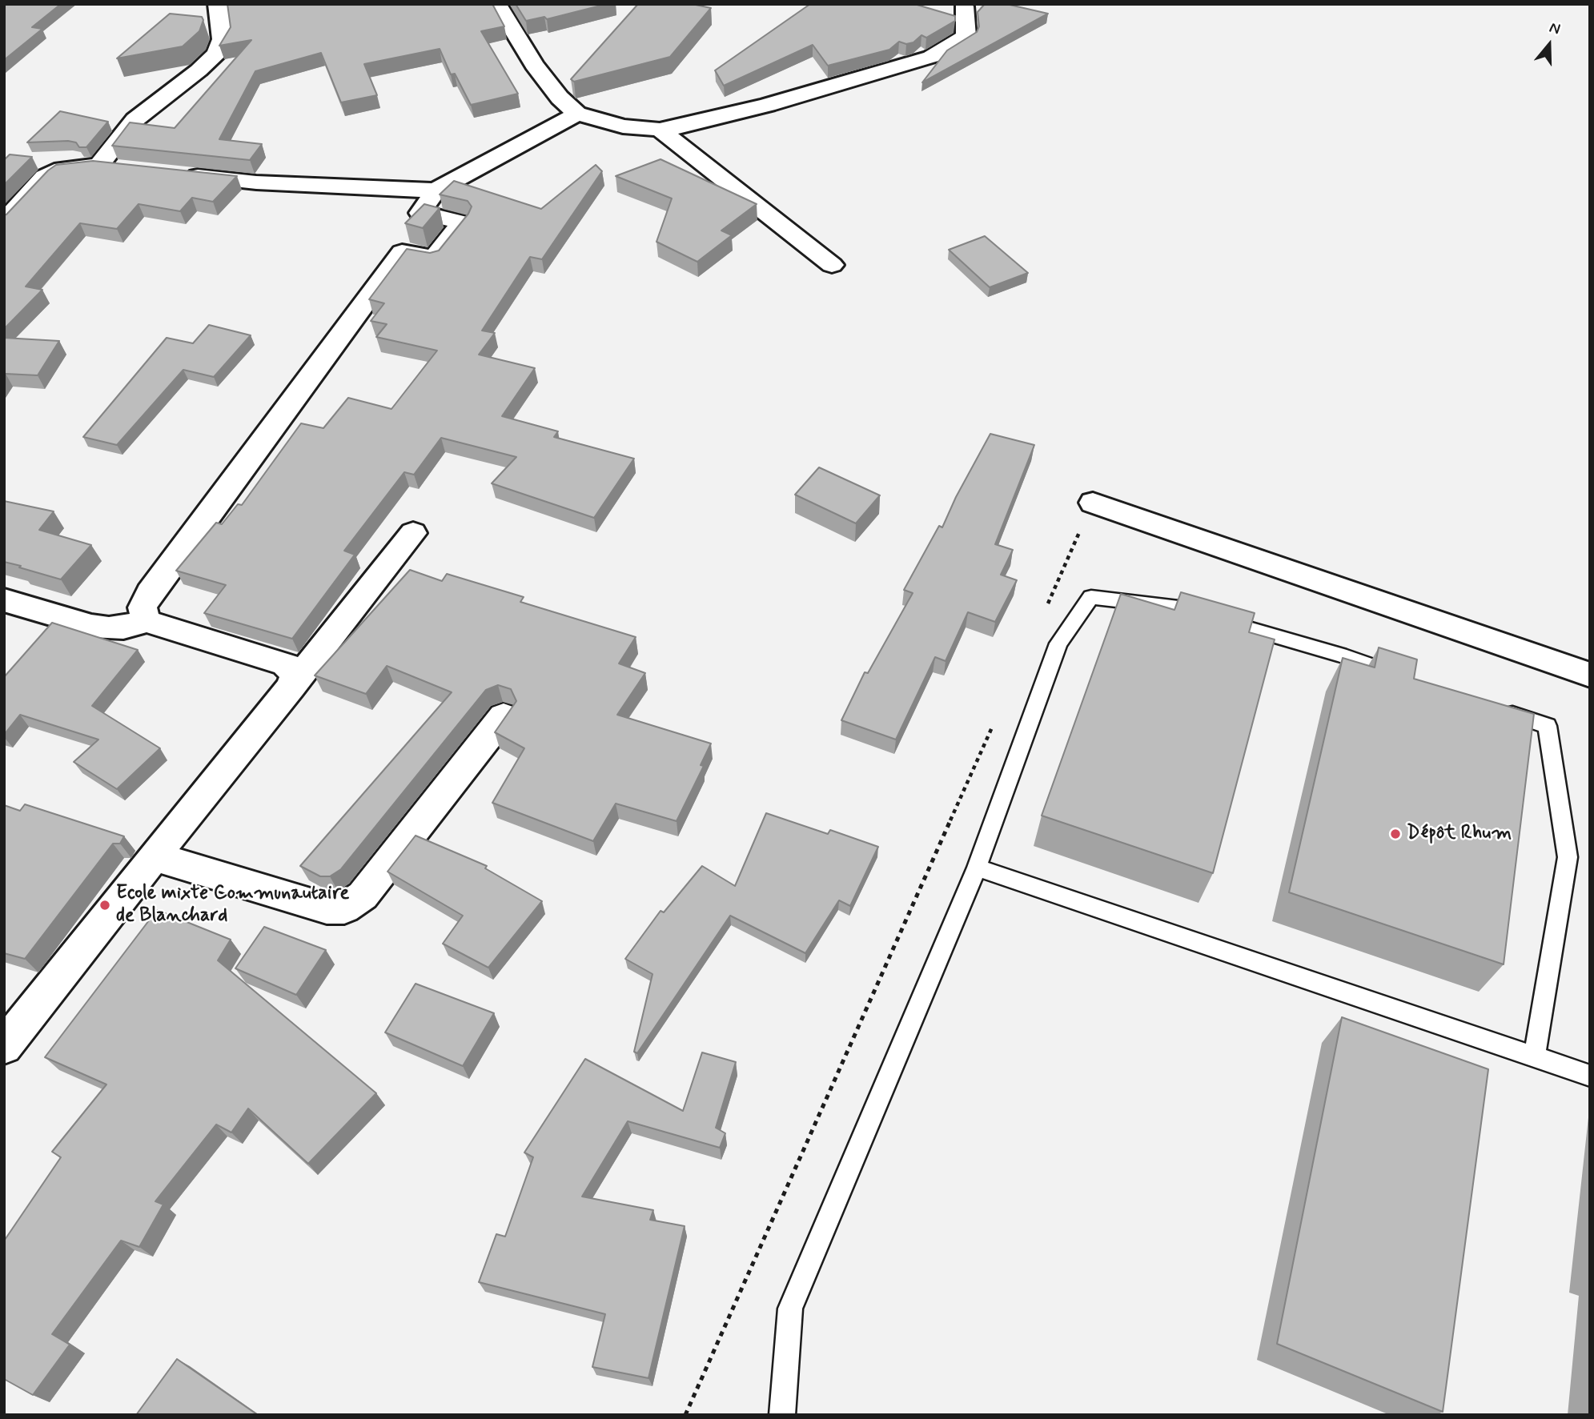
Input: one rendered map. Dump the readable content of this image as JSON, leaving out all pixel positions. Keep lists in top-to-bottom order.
{
  "places": ["Dépôt Rhum", "Ecole mixte Communautaire de Blanchard"],
  "north": "top"
}
